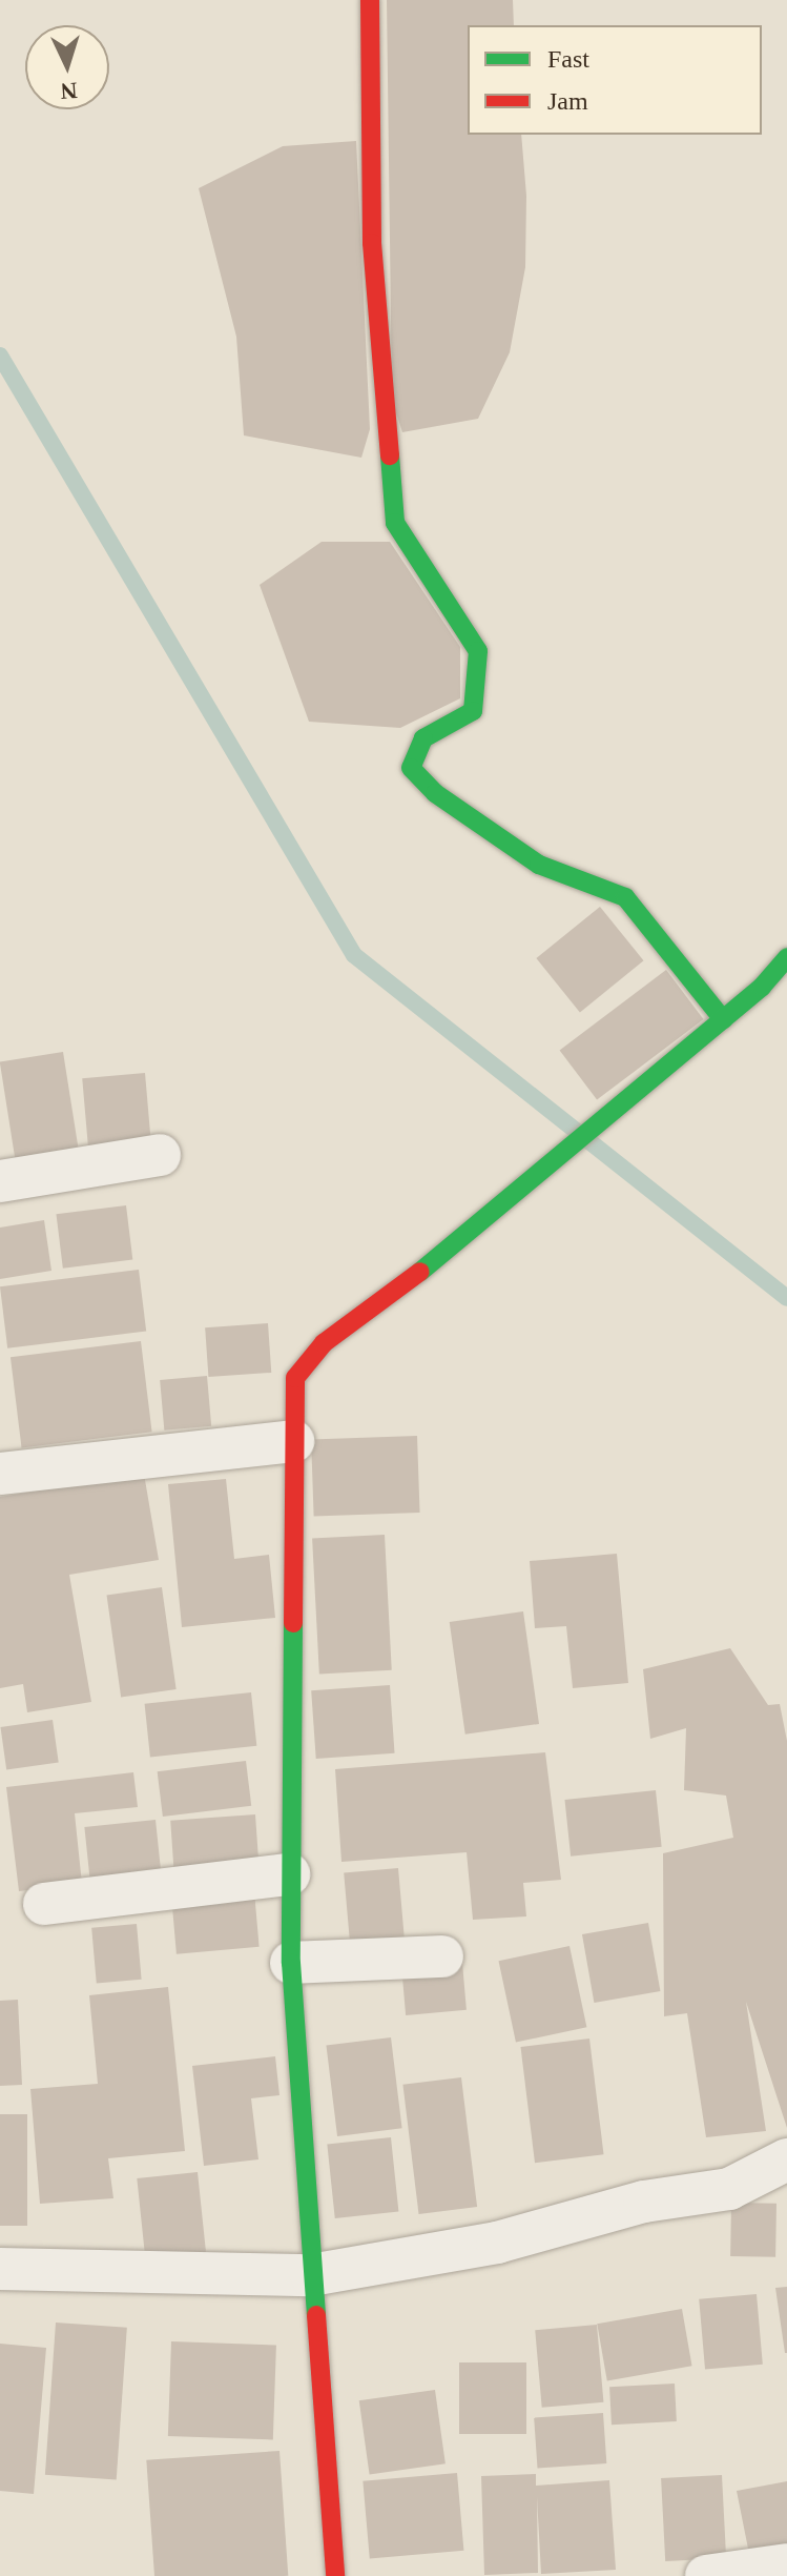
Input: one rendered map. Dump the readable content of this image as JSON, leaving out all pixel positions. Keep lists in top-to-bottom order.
{
  "legend": ["Fast", "Jam"],
  "north": "bottom"
}
